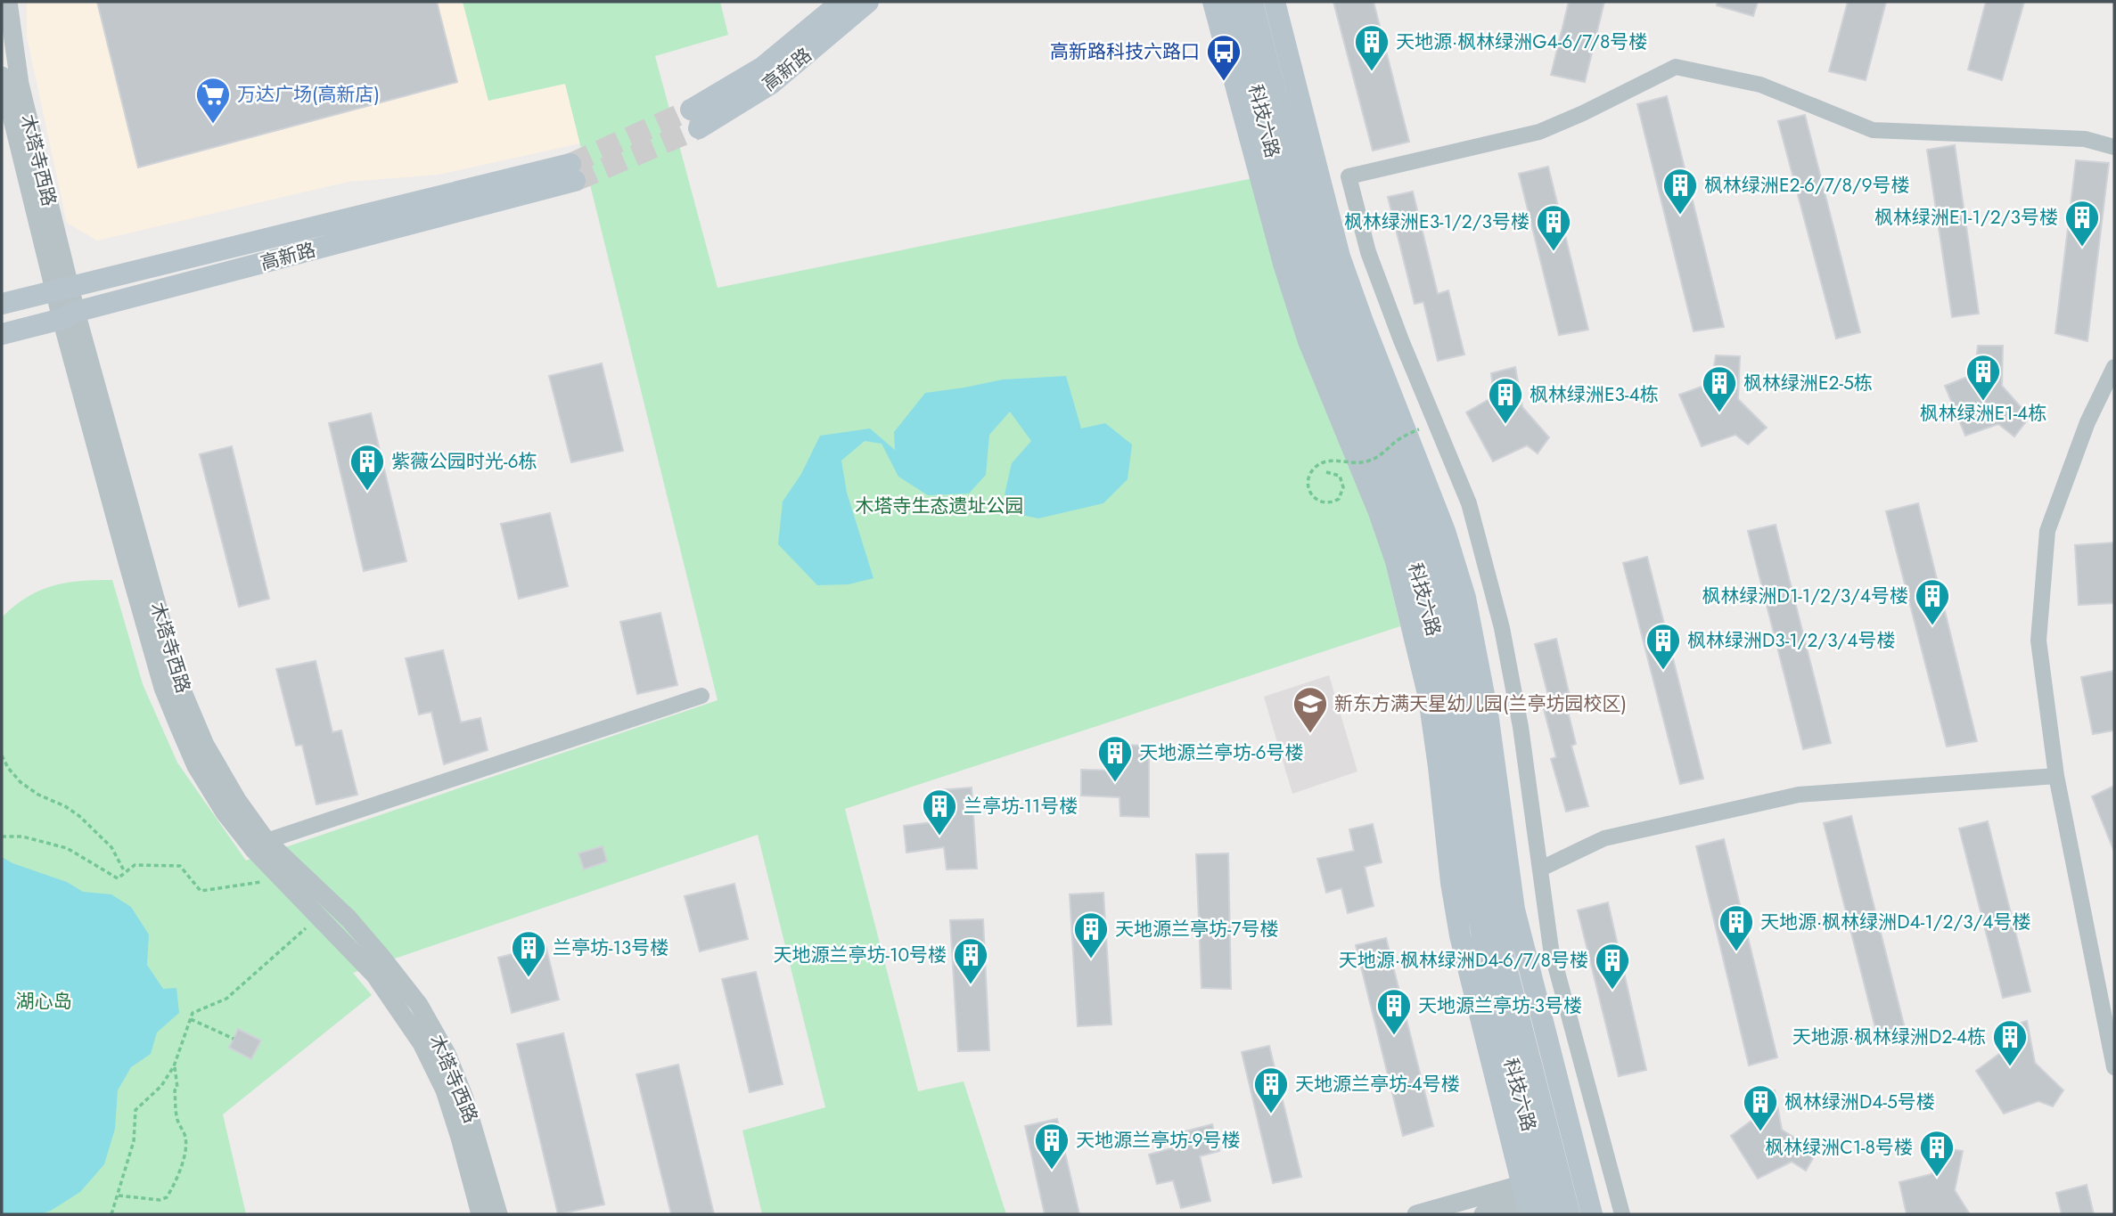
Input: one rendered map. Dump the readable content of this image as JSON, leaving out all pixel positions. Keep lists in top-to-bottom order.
{
  "streets": {
    "main road": ["高新路", "科技六路"],
    "street": ["木塔寺西路"]
  },
  "crossings": [
    ["高新路", "木塔寺西路"]
  ],
  "parks": ["木塔寺生态遗址公园", "湖心岛"],
  "places": {
    "building": [
      "天地源·枫林绿洲G4-6/7/8号楼",
      "枫林绿洲E2-6/7/8/9号楼",
      "枫林绿洲E1-1/2/3号楼",
      "枫林绿洲E3-1/2/3号楼",
      "枫林绿洲E1-4栋",
      "枫林绿洲E2-5栋",
      "枫林绿洲E3-4栋",
      "紫薇公园时光-6栋",
      "枫林绿洲D1-1/2/3/4号楼",
      "枫林绿洲D3-1/2/3/4号楼",
      "天地源兰亭坊-6号楼",
      "兰亭坊-11号楼",
      "天地源·枫林绿洲D4-1/2/3/4号楼",
      "天地源兰亭坊-7号楼",
      "兰亭坊-13号楼",
      "天地源兰亭坊-10号楼",
      "天地源·枫林绿洲D4-6/7/8号楼",
      "天地源兰亭坊-3号楼",
      "天地源·枫林绿洲D2-4栋",
      "天地源兰亭坊-4号楼",
      "枫林绿洲D4-5号楼",
      "天地源兰亭坊-9号楼",
      "枫林绿洲C1-8号楼"
    ],
    "bus stop": ["高新路科技六路口"],
    "supermarket": ["万达广场(高新店)"],
    "school or university": ["新东方满天星幼儿园(兰亭坊园校区)"]
  }
}
